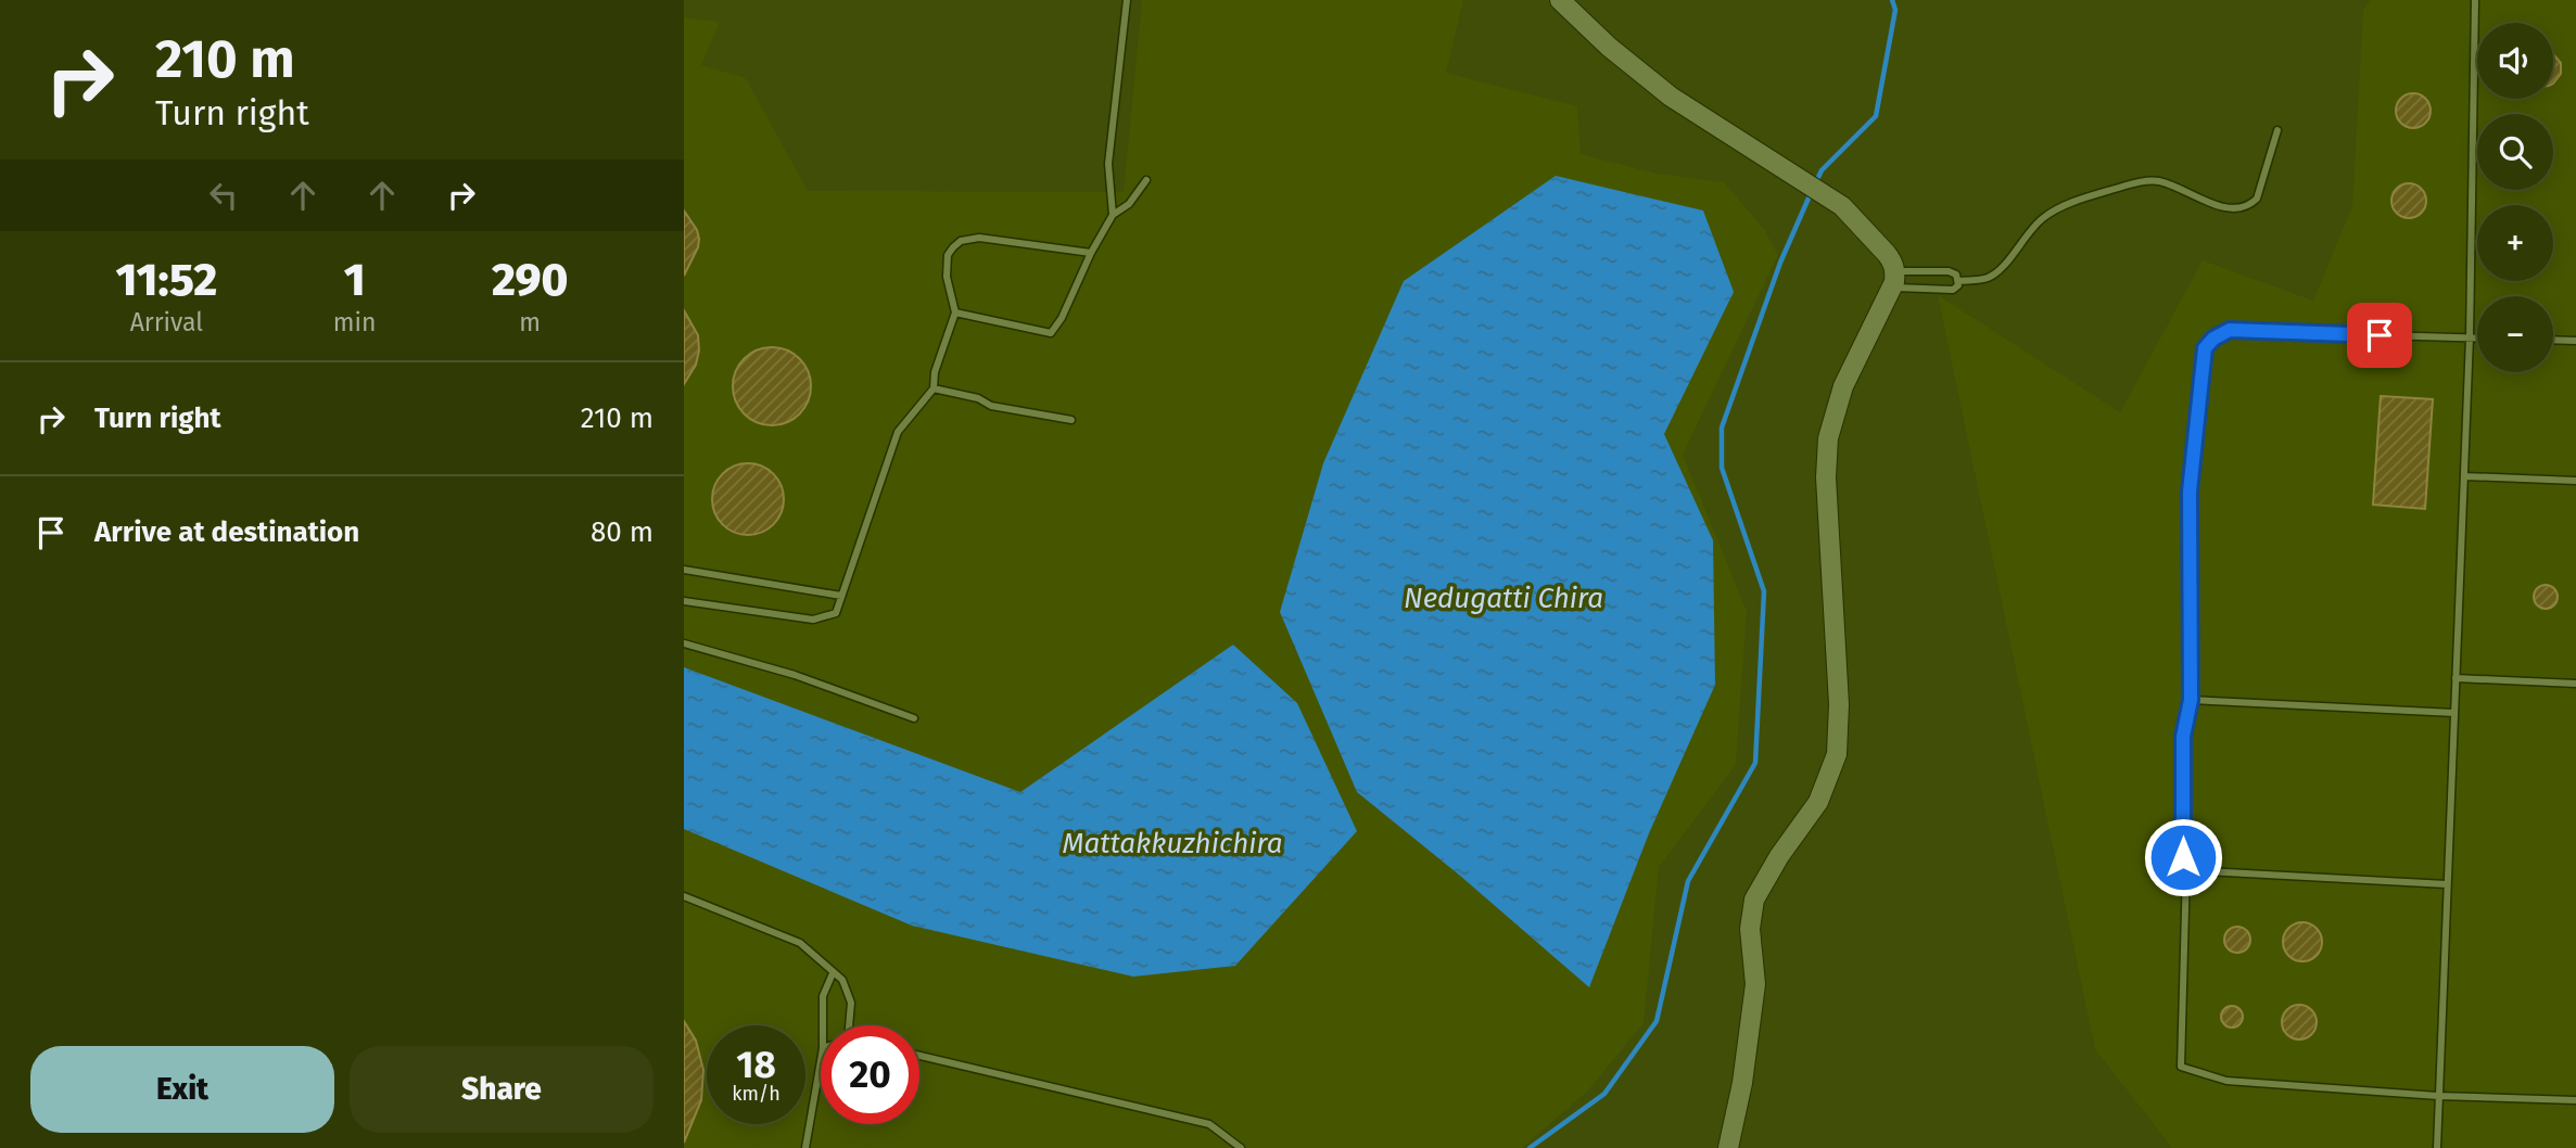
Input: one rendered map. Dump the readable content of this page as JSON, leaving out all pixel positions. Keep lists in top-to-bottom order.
{
  "water": ["Nedugatti Chira", "Mattakkuzhichira"],
  "page": {
    "turn": ["210 m", "Turn right"],
    "map_buttons": ["+", "−"],
    "eta": [
      "11:52",
      "Arrival",
      "1",
      "min",
      "290",
      "m"
    ],
    "list": [
      {
        "name": "Turn right",
        "value": "210 m"
      },
      {
        "name": "Arrive at destination",
        "value": "80 m"
      }
    ],
    "speed": "18 km/h",
    "limit": "20",
    "buttons": ["Exit", "Share"]
  }
}
